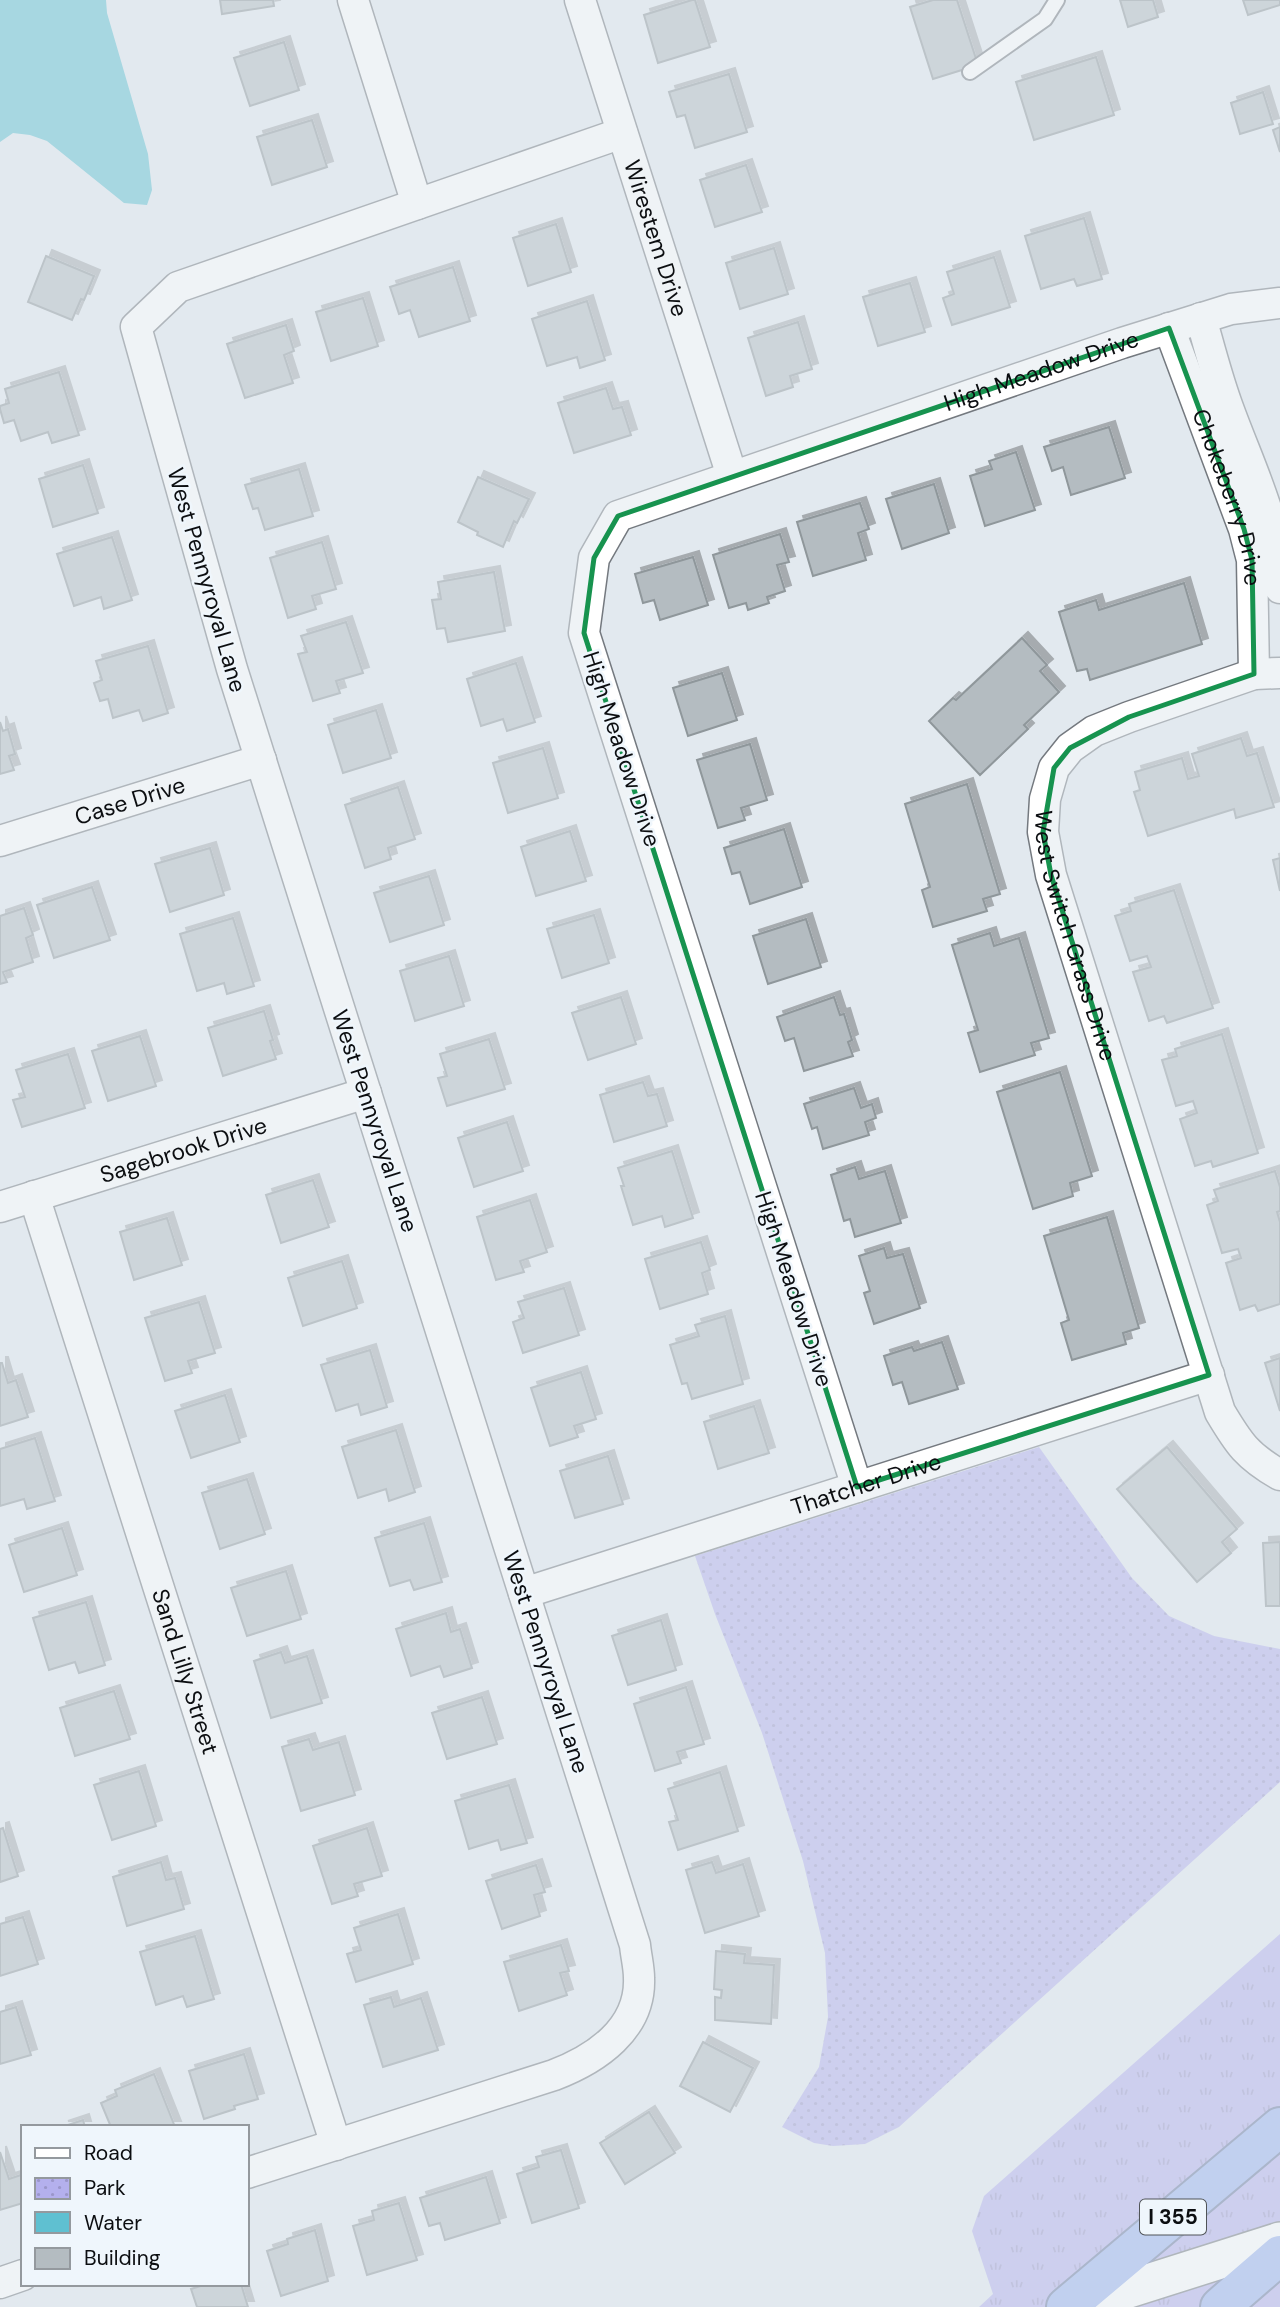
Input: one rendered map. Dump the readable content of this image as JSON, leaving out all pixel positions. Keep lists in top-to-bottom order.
{
  "streets": {
    "highway": ["I 355"],
    "street": [
      "Wirestem Drive",
      "High Meadow Drive",
      "Chokeberry Drive",
      "West Pennyroyal Lane",
      "Case Drive",
      "West Switch Grass Drive",
      "Sagebrook Drive",
      "Thatcher Drive",
      "Sand Lilly Street"
    ]
  },
  "crossings": [
    ["Wirestem Drive", "High Meadow Drive"],
    ["Wirestem Drive", "West Pennyroyal Lane"],
    ["High Meadow Drive", "Chokeberry Drive"],
    ["High Meadow Drive", "Thatcher Drive"],
    ["Chokeberry Drive", "West Switch Grass Drive"],
    ["West Pennyroyal Lane", "Case Drive"],
    ["West Pennyroyal Lane", "Sagebrook Drive"],
    ["West Pennyroyal Lane", "Thatcher Drive"],
    ["West Pennyroyal Lane", "Sand Lilly Street"],
    ["West Switch Grass Drive", "Thatcher Drive"],
    ["Sagebrook Drive", "Sand Lilly Street"]
  ],
  "legend": [
    "Road",
    "Park",
    "Water",
    "Building"
  ]
}
